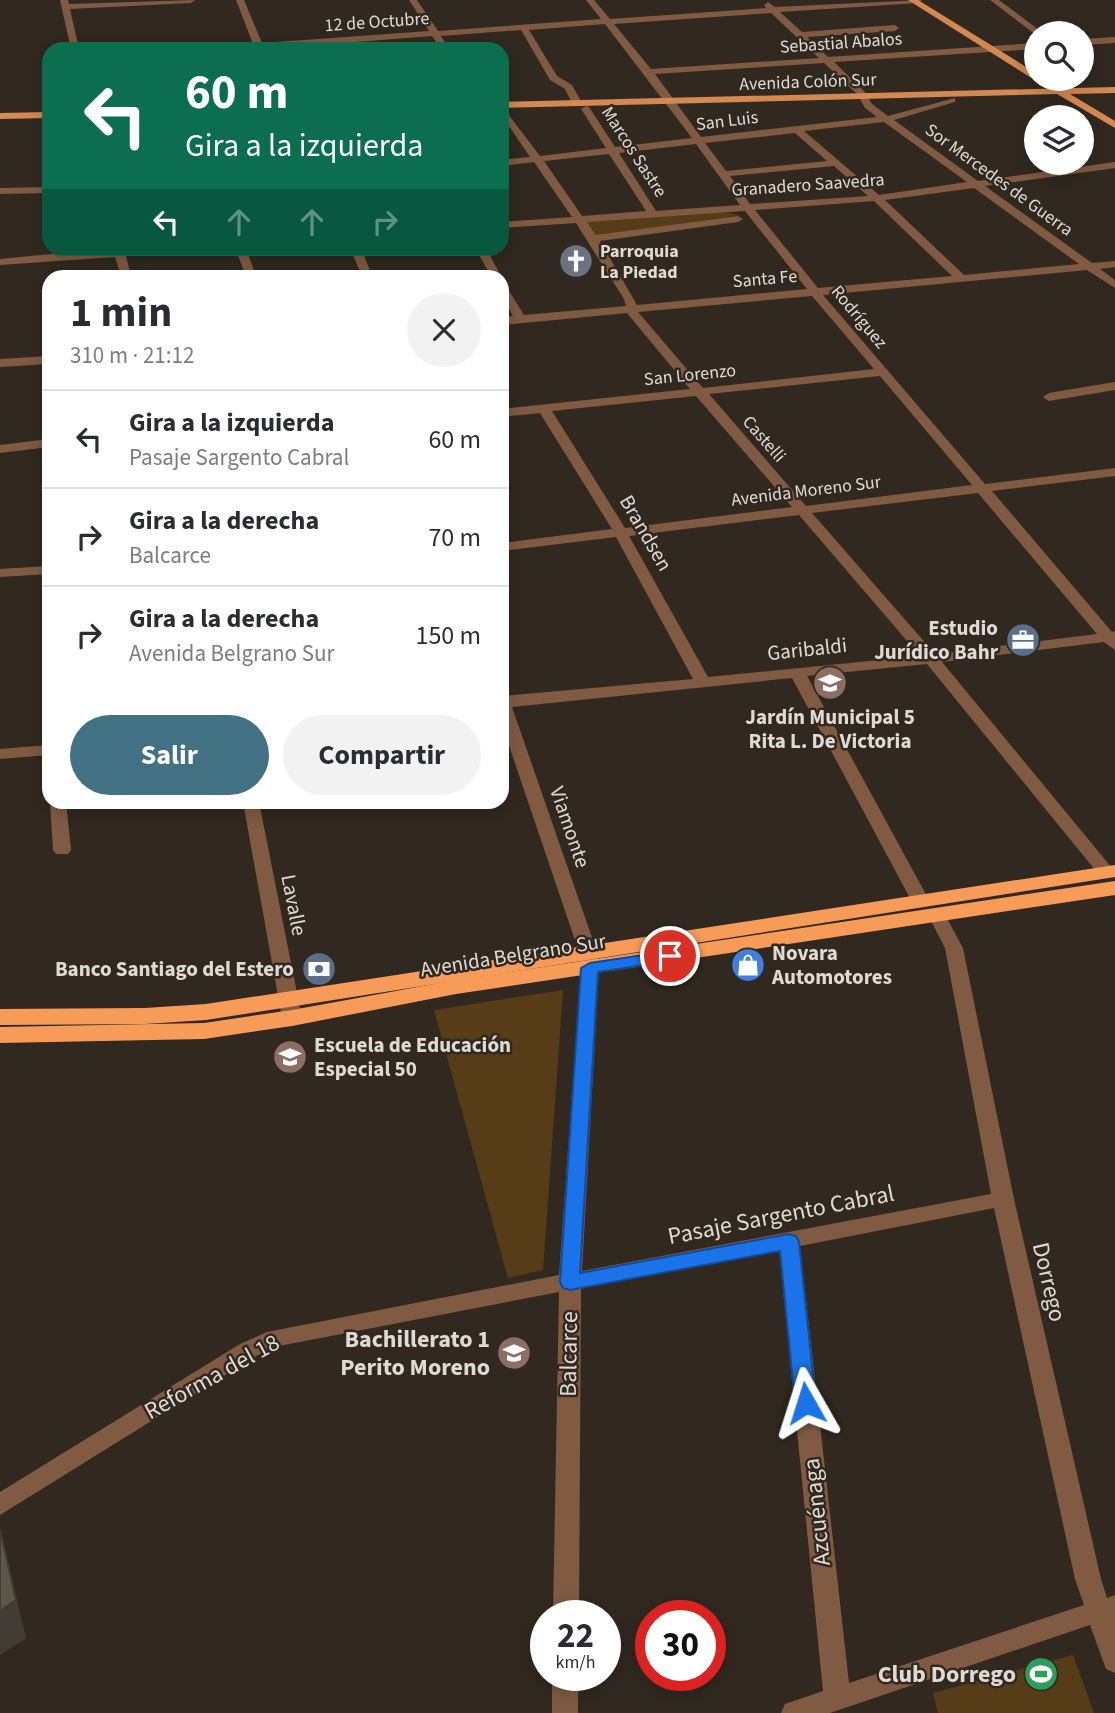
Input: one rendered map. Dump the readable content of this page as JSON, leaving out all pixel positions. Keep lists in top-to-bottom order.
{
  "streets": {
    "highway": ["Avenida Belgrano Sur"],
    "main road": ["Avenida Colón Sur"],
    "street": [
      "12 de Octubre",
      "Sebastial Abalos",
      "San Luis",
      "Marcos Sastre",
      "Sor Mercedes de Guerra",
      "Granadero Saavedra",
      "Santa Fe",
      "Rodríguez",
      "San Lorenzo",
      "Castelli",
      "Avenida Moreno Sur",
      "Brandsen",
      "Garibaldi",
      "Viamonte",
      "Lavalle",
      "Pasaje Sargento Cabral",
      "Dorrego",
      "Balcarce",
      "Reforma del 18",
      "Azcuénaga"
    ]
  },
  "crossings": [
    ["12 de Octubre", "Marcos Sastre"],
    ["12 de Octubre", "Sor Mercedes de Guerra"],
    ["12 de Octubre", "Rodríguez"],
    ["Sebastial Abalos", "Sor Mercedes de Guerra"],
    ["Sebastial Abalos", "Rodríguez"],
    ["Avenida Colón Sur", "Marcos Sastre"],
    ["Avenida Colón Sur", "Sor Mercedes de Guerra"],
    ["Avenida Colón Sur", "Rodríguez"],
    ["San Luis", "Marcos Sastre"],
    ["San Luis", "Sor Mercedes de Guerra"],
    ["San Luis", "Rodríguez"],
    ["San Luis", "Castelli"],
    ["Marcos Sastre", "Granadero Saavedra"],
    ["Sor Mercedes de Guerra", "Granadero Saavedra"],
    ["Sor Mercedes de Guerra", "Santa Fe"],
    ["Granadero Saavedra", "Rodríguez"],
    ["Granadero Saavedra", "Castelli"],
    ["Santa Fe", "Rodríguez"],
    ["Santa Fe", "Castelli"],
    ["Rodríguez", "San Lorenzo"],
    ["Rodríguez", "Avenida Moreno Sur"],
    ["Rodríguez", "Garibaldi"],
    ["San Lorenzo", "Castelli"],
    ["San Lorenzo", "Brandsen"],
    ["Castelli", "Avenida Moreno Sur"],
    ["Castelli", "Garibaldi"],
    ["Castelli", "Avenida Belgrano Sur"],
    ["Avenida Moreno Sur", "Brandsen"],
    ["Brandsen", "Garibaldi"],
    ["Viamonte", "Avenida Belgrano Sur"],
    ["Viamonte", "Balcarce"],
    ["Lavalle", "Avenida Belgrano Sur"],
    ["Avenida Belgrano Sur", "Dorrego"],
    ["Avenida Belgrano Sur", "Balcarce"],
    ["Pasaje Sargento Cabral", "Dorrego"],
    ["Pasaje Sargento Cabral", "Balcarce"],
    ["Pasaje Sargento Cabral", "Reforma del 18"],
    ["Pasaje Sargento Cabral", "Azcuénaga"],
    ["Balcarce", "Reforma del 18"]
  ],
  "places": {
    "church": ["Parroquia La Piedad"],
    "office": ["Estudio Jurídico Bahr"],
    "school or university": ["Jardín Municipal 5 Rita L. De Victoria", "Escuela de Educación Especial 50", "Bachillerato 1 Perito Moreno"],
    "shop": ["Novara Automotores"],
    "bank": ["Banco Santiago del Estero"],
    "sports": ["Club Dorrego"]
  },
  "page": {
    "turn": ["60 m", "Gira a la izquierda"],
    "heading": ["1 min", "310 m · 21:12"],
    "list": [
      {
        "name": "Gira a la izquierda",
        "note": "Pasaje Sargento Cabral",
        "value": "60 m"
      },
      {
        "name": "Gira a la derecha",
        "note": "Balcarce",
        "value": "70 m"
      },
      {
        "name": "Gira a la derecha",
        "note": "Avenida Belgrano Sur",
        "value": "150 m"
      }
    ],
    "buttons": ["Salir", "Compartir"],
    "speed": "22 km/h",
    "limit": "30"
  }
}
